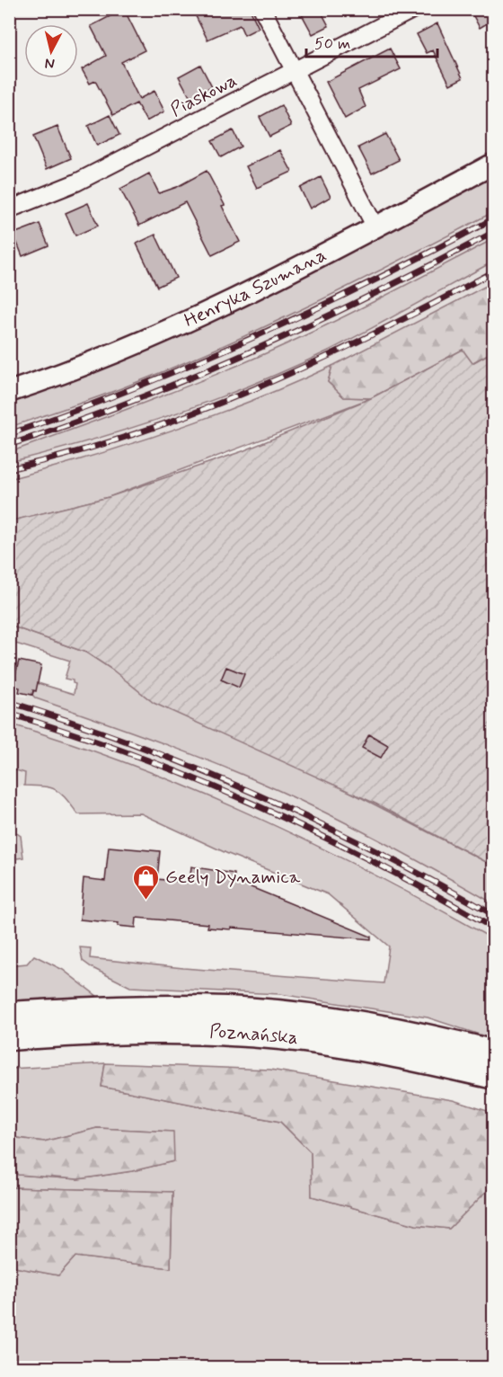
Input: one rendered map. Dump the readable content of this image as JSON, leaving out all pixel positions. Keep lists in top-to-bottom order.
{
  "streets": {
    "main road": ["Poznańska"],
    "street": ["Piaskowa", "Henryka Szumana"]
  },
  "places": {
    "shop": ["Geely Dynamica"]
  },
  "scale_bar": "50 m",
  "north": "bottom"
}
